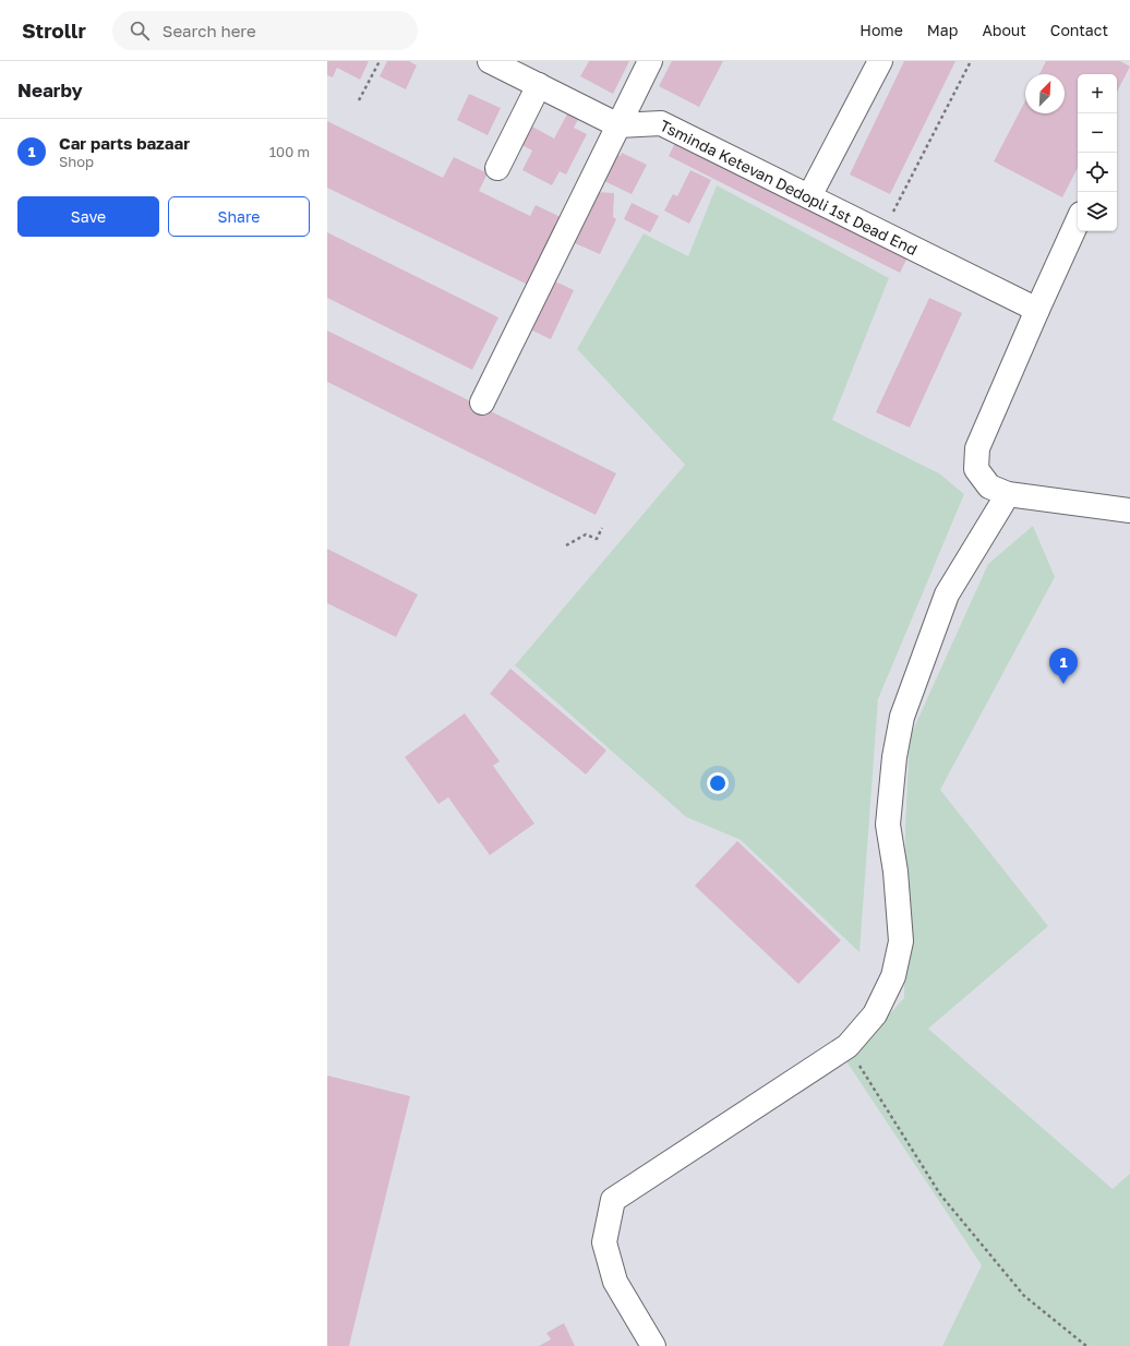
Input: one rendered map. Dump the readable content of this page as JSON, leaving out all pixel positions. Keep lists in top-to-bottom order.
{
  "streets": {
    "street": ["Tsminda Ketevan Dedopli 1st Dead End"]
  },
  "north": "top right",
  "page": {
    "header": "Strollr",
    "search": "Search here",
    "nav": [
      "Home",
      "Map",
      "About",
      "Contact"
    ],
    "heading": "Nearby",
    "map_buttons": ["+", "−"],
    "list": [
      {
        "mark": "1",
        "name": "Car parts bazaar",
        "note": "Shop",
        "value": "100 m"
      }
    ],
    "buttons": ["Save", "Share"],
    "pins": "1"
  }
}
